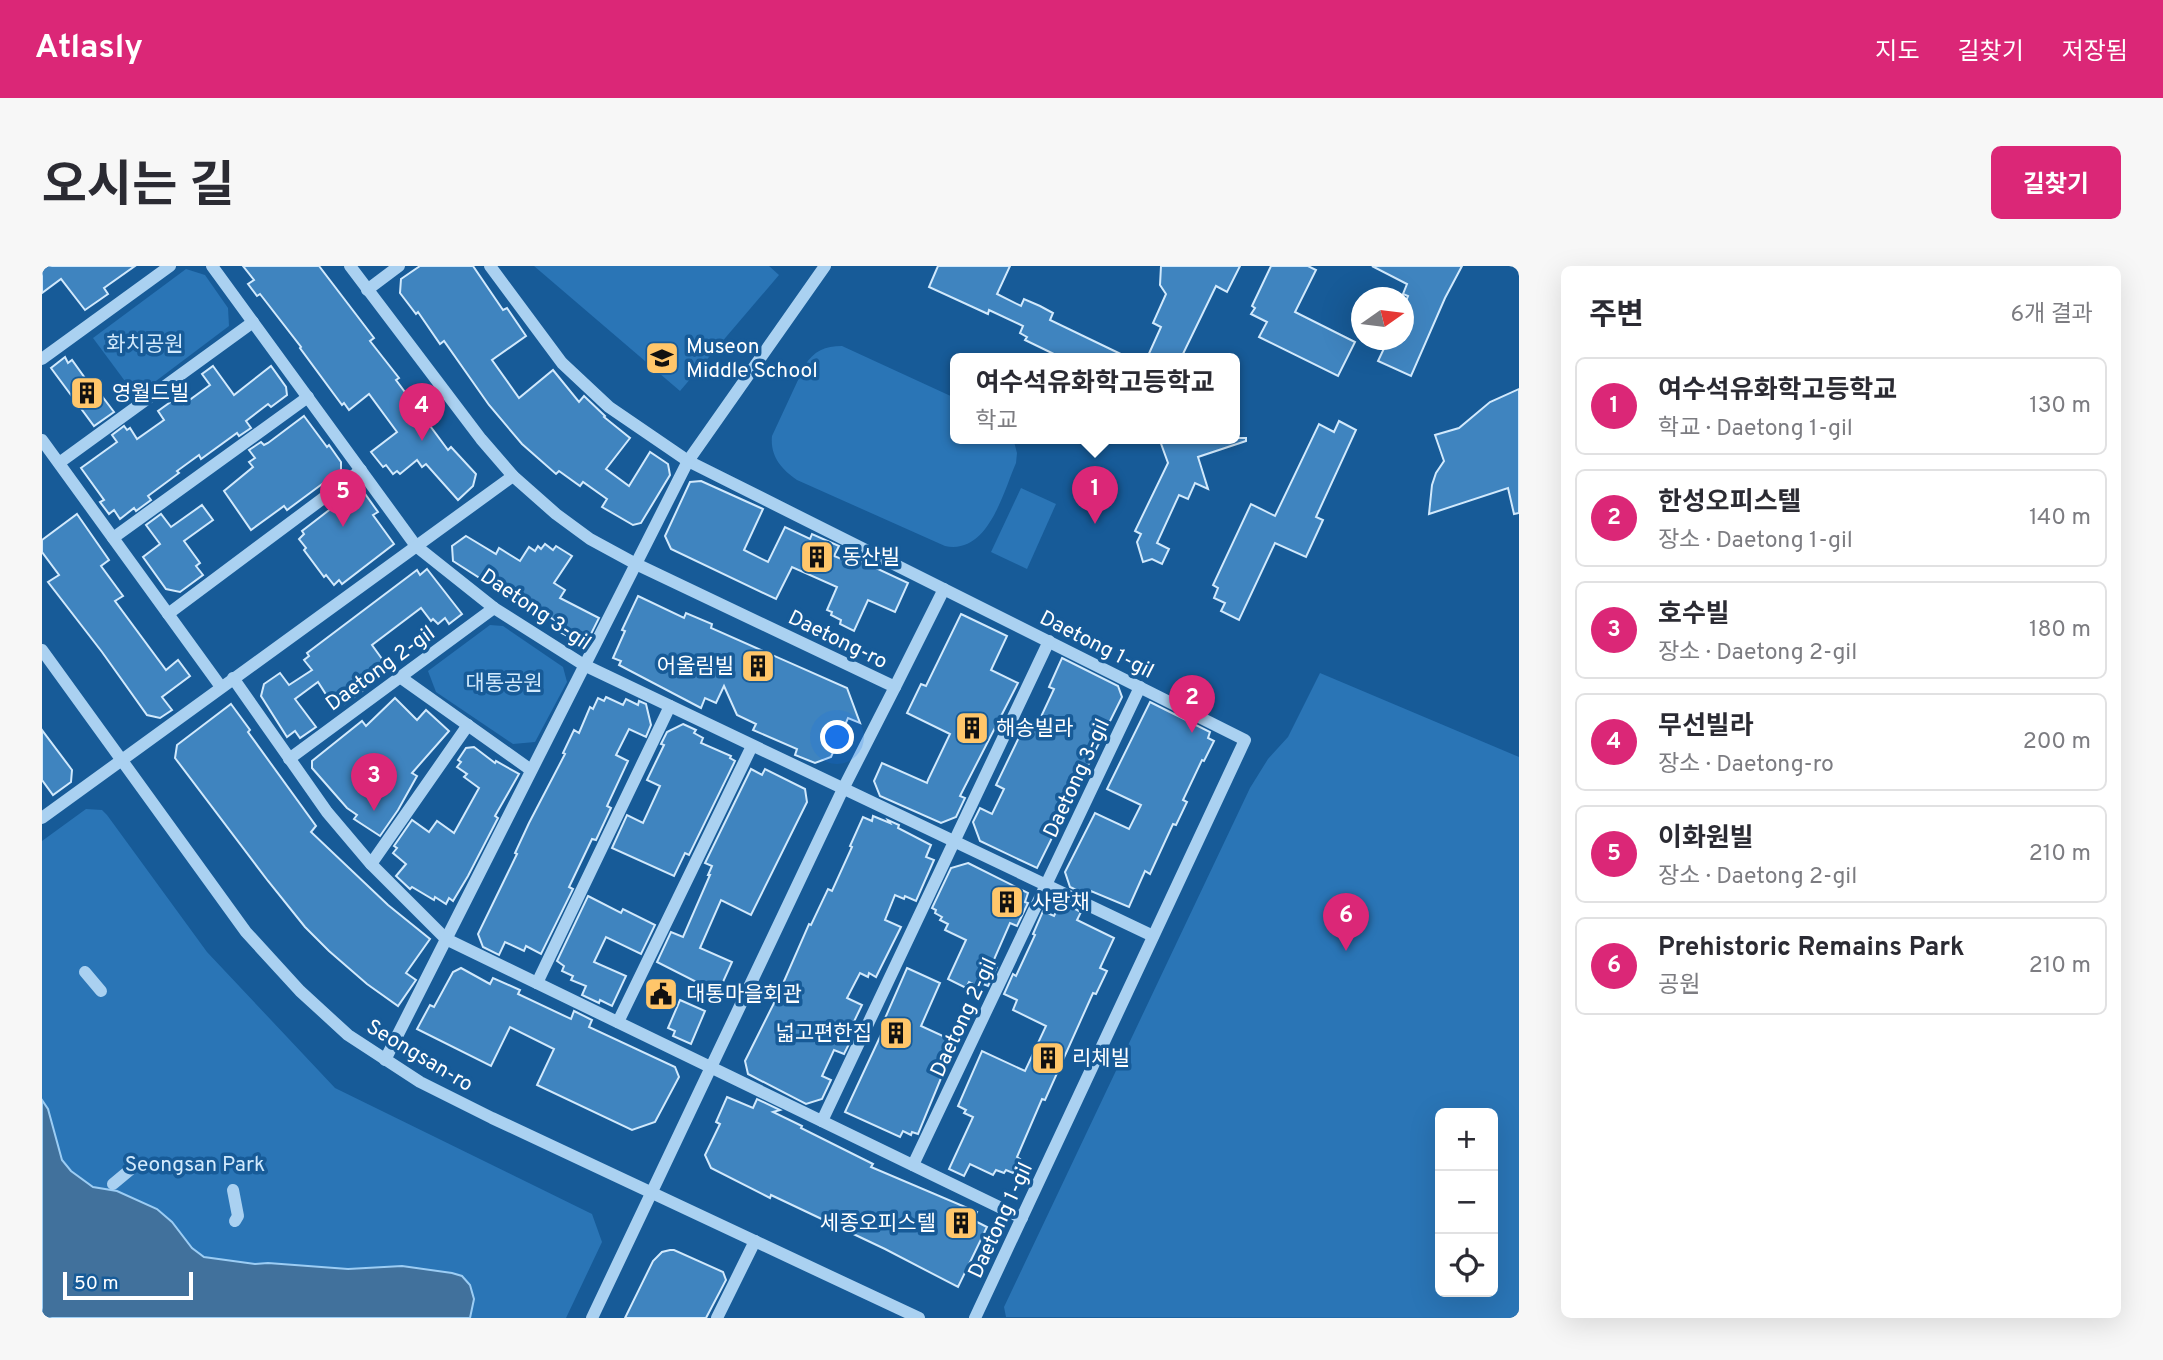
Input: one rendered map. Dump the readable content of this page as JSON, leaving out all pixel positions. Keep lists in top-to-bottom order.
{
  "streets": {
    "street": [
      "Daetong 3-gil",
      "Daetong-ro",
      "Daetong 1-gil",
      "Daetong 2-gil",
      "Seongsan-ro"
    ]
  },
  "crossings": [
    ["Daetong 3-gil", "Daetong-ro"],
    ["Daetong 3-gil", "Daetong 1-gil"],
    ["Daetong 3-gil", "Daetong 2-gil"],
    ["Daetong-ro", "Seongsan-ro"]
  ],
  "parks": ["화치공원", "대통공원", "Seongsan Park"],
  "places": {
    "school or university": ["Museon Middle School"],
    "building": [
      "영월드빌",
      "동산빌",
      "어울림빌",
      "해송빌라",
      "사랑채",
      "넓고편한집",
      "리체빌",
      "세종오피스텔"
    ],
    "public building": ["대통마을회관"]
  },
  "scale_bar": "50 m",
  "north": "right",
  "page": {
    "header": "Atlasly",
    "nav": ["지도", "길찾기", "저장됨"],
    "title": "오시는 길",
    "buttons": "길찾기",
    "heading": ["주변", "6개 결과"],
    "popup": ["여수석유화학고등학교", "학교"],
    "list": [
      {
        "mark": "1",
        "name": "여수석유화학고등학교",
        "note": "학교 · Daetong 1-gil",
        "value": "130 m"
      },
      {
        "mark": "2",
        "name": "한성오피스텔",
        "note": "장소 · Daetong 1-gil",
        "value": "140 m"
      },
      {
        "mark": "3",
        "name": "호수빌",
        "note": "장소 · Daetong 2-gil",
        "value": "180 m"
      },
      {
        "mark": "4",
        "name": "무선빌라",
        "note": "장소 · Daetong-ro",
        "value": "200 m"
      },
      {
        "mark": "5",
        "name": "이화원빌",
        "note": "장소 · Daetong 2-gil",
        "value": "210 m"
      },
      {
        "mark": "6",
        "name": "Prehistoric Remains Park",
        "note": "공원",
        "value": "210 m"
      }
    ],
    "pins": [
      "4",
      "1",
      "5",
      "2",
      "3",
      "6"
    ],
    "map_buttons": ["+", "−"],
    "scale": "50 m"
  }
}
